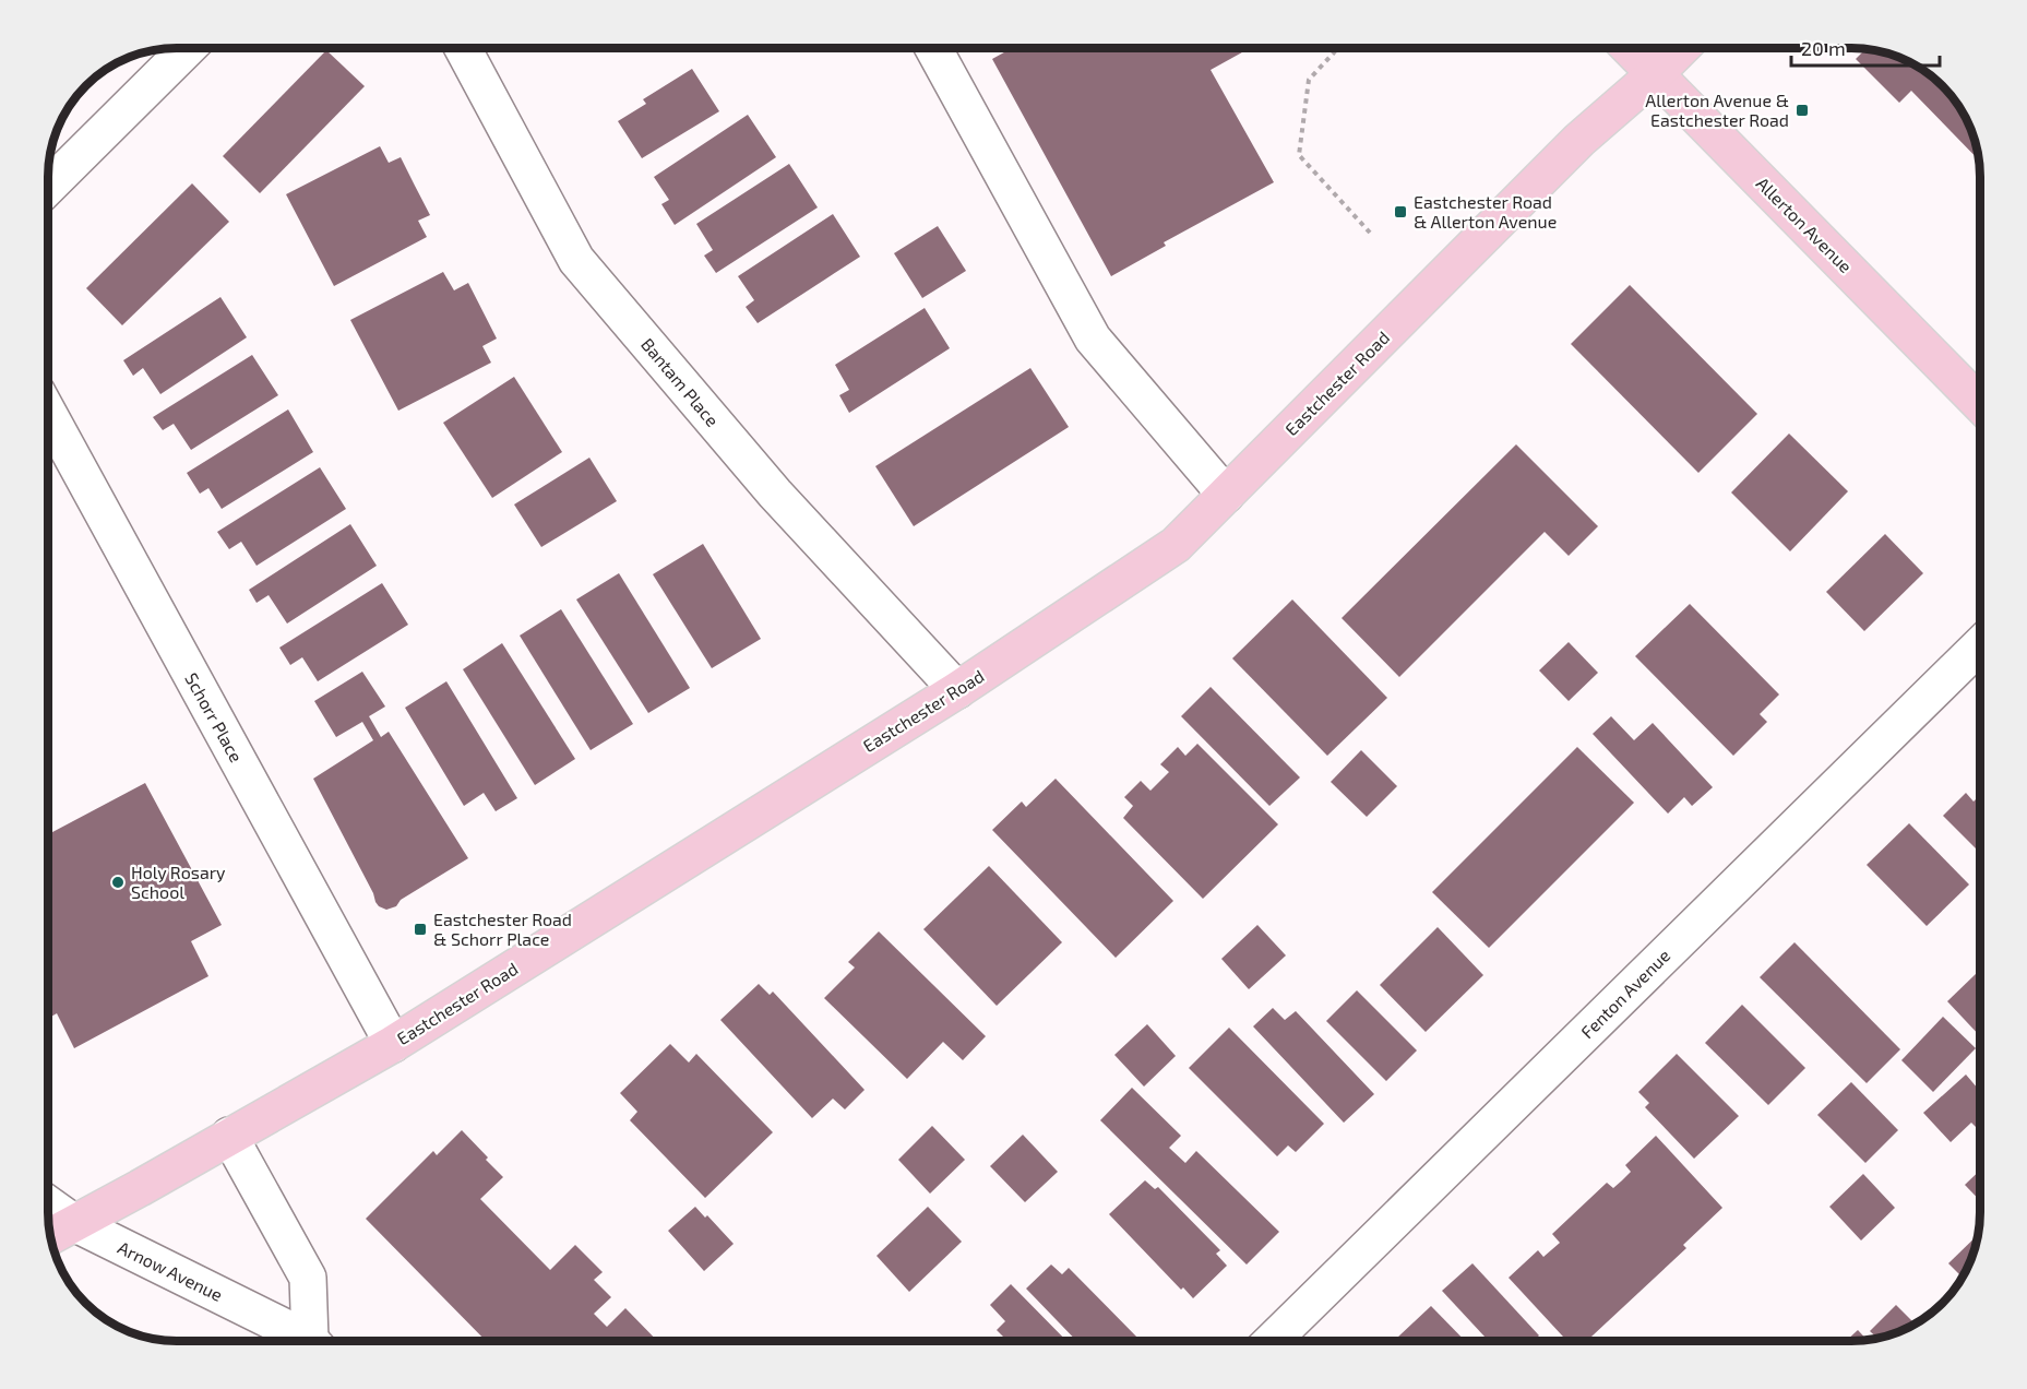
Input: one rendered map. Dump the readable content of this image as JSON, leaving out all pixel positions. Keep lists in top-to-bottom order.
{
  "streets": {
    "main road": ["Allerton Avenue", "Eastchester Road"],
    "street": [
      "Bantam Place",
      "Schorr Place",
      "Fenton Avenue",
      "Arnow Avenue"
    ]
  },
  "crossings": [
    ["Allerton Avenue", "Eastchester Road"],
    ["Bantam Place", "Eastchester Road"],
    ["Eastchester Road", "Schorr Place"],
    ["Eastchester Road", "Arnow Avenue"]
  ],
  "places": {
    "transit": ["Allerton Avenue & Eastchester Road", "Eastchester Road & Allerton Avenue", "Eastchester Road & Schorr Place"],
    "other": ["Holy Rosary School"]
  },
  "scale_bar": "20 m"
}
